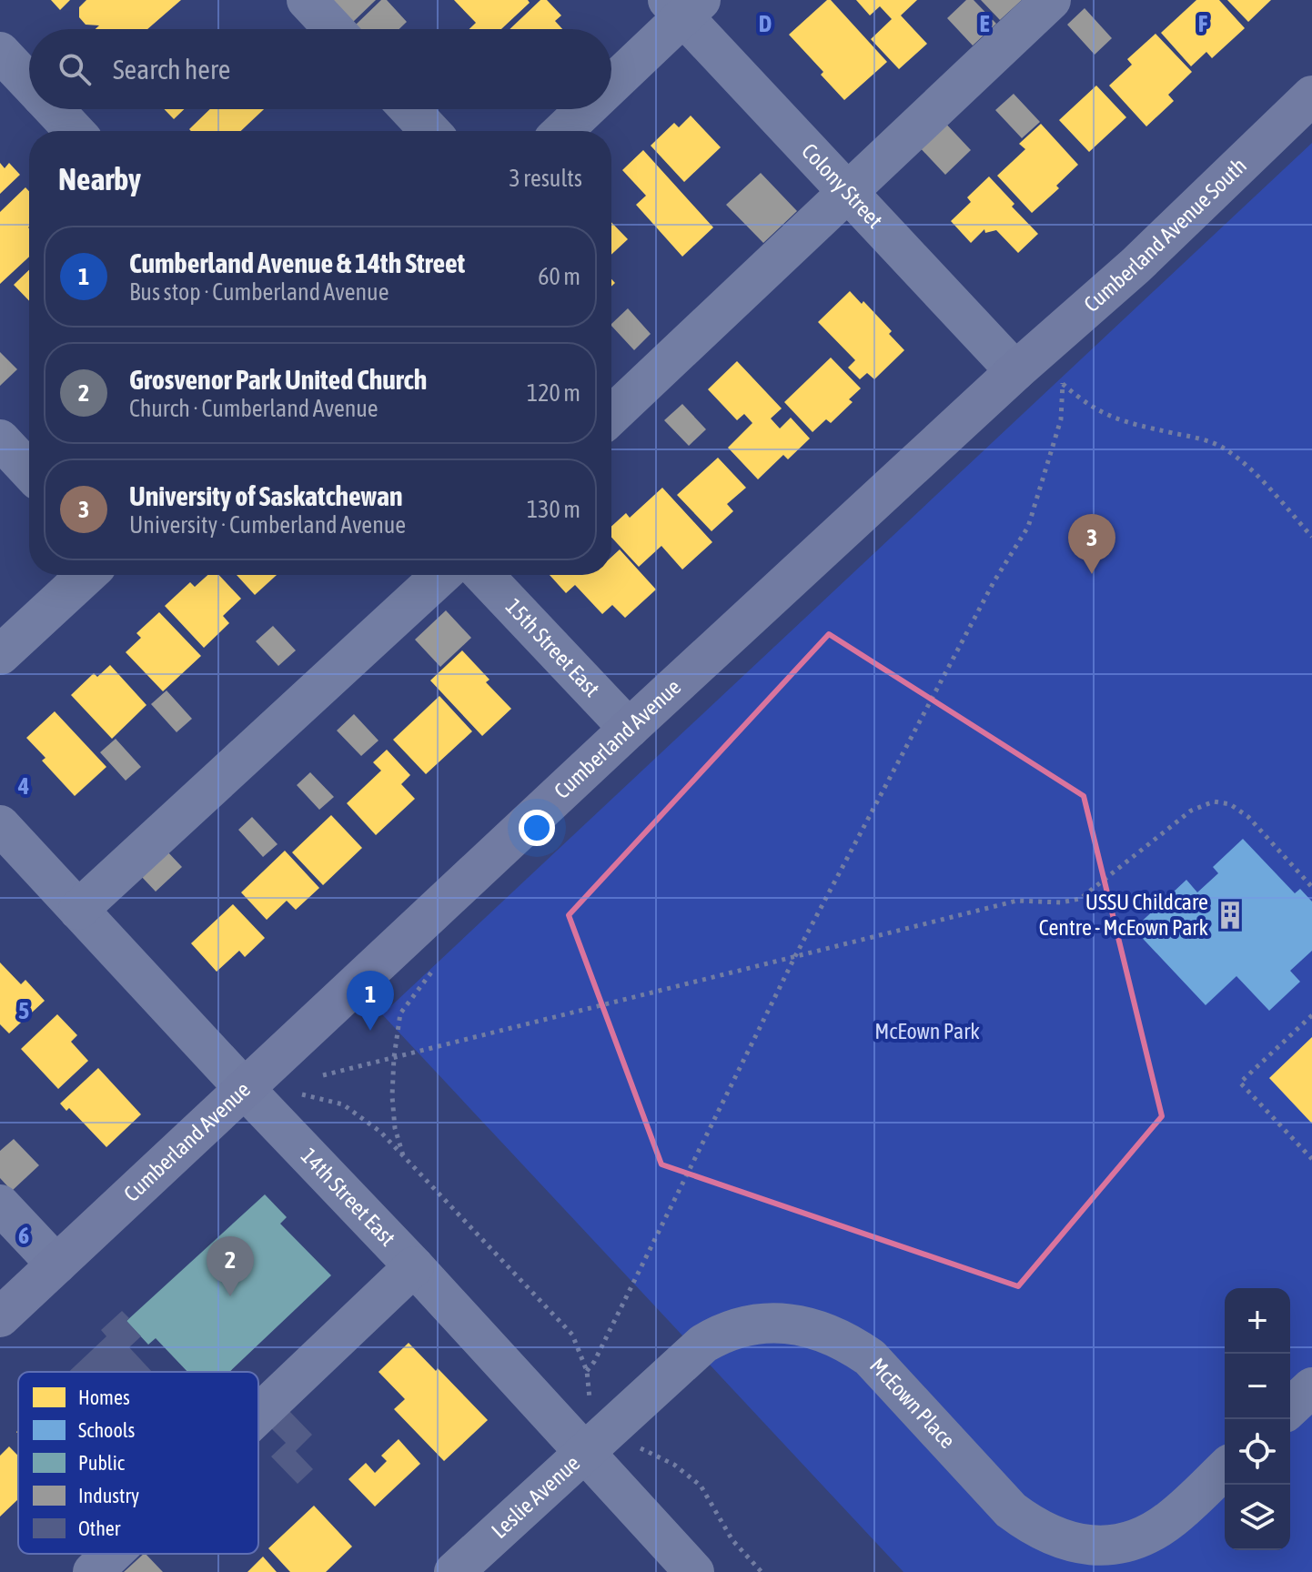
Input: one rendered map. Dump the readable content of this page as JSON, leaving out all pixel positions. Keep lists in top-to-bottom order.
{
  "streets": {
    "main road": ["Cumberland Avenue South", "Cumberland Avenue"],
    "street": [
      "Colony Street",
      "15th Street East",
      "14th Street East",
      "McEown Place",
      "Leslie Avenue"
    ]
  },
  "crossings": [
    ["Colony Street", "Cumberland Avenue South"],
    ["Colony Street", "Cumberland Avenue"],
    ["Cumberland Avenue South", "Cumberland Avenue"],
    ["15th Street East", "Cumberland Avenue"],
    ["Cumberland Avenue", "14th Street East"],
    ["14th Street East", "McEown Place"],
    ["14th Street East", "Leslie Avenue"],
    ["McEown Place", "Leslie Avenue"]
  ],
  "parks": ["McEown Park"],
  "places": {
    "building": ["USSU Childcare Centre - McEown Park"]
  },
  "legend": [
    "Homes",
    "Schools",
    "Public",
    "Industry",
    "Other"
  ],
  "page": {
    "search": "Search here",
    "heading": ["Nearby", "3 results"],
    "list": [
      {
        "mark": "1",
        "name": "Cumberland Avenue & 14th Street",
        "note": "Bus stop · Cumberland Avenue",
        "value": "60 m"
      },
      {
        "mark": "2",
        "name": "Grosvenor Park United Church",
        "note": "Church · Cumberland Avenue",
        "value": "120 m"
      },
      {
        "mark": "3",
        "name": "University of Saskatchewan",
        "note": "University · Cumberland Avenue",
        "value": "130 m"
      }
    ],
    "pins": ["3", "1", "2"],
    "map_buttons": ["+", "−"]
  },
  "grid": {
    "columns": ["D", "E", "F"],
    "rows": ["4", "5", "6"]
  }
}
